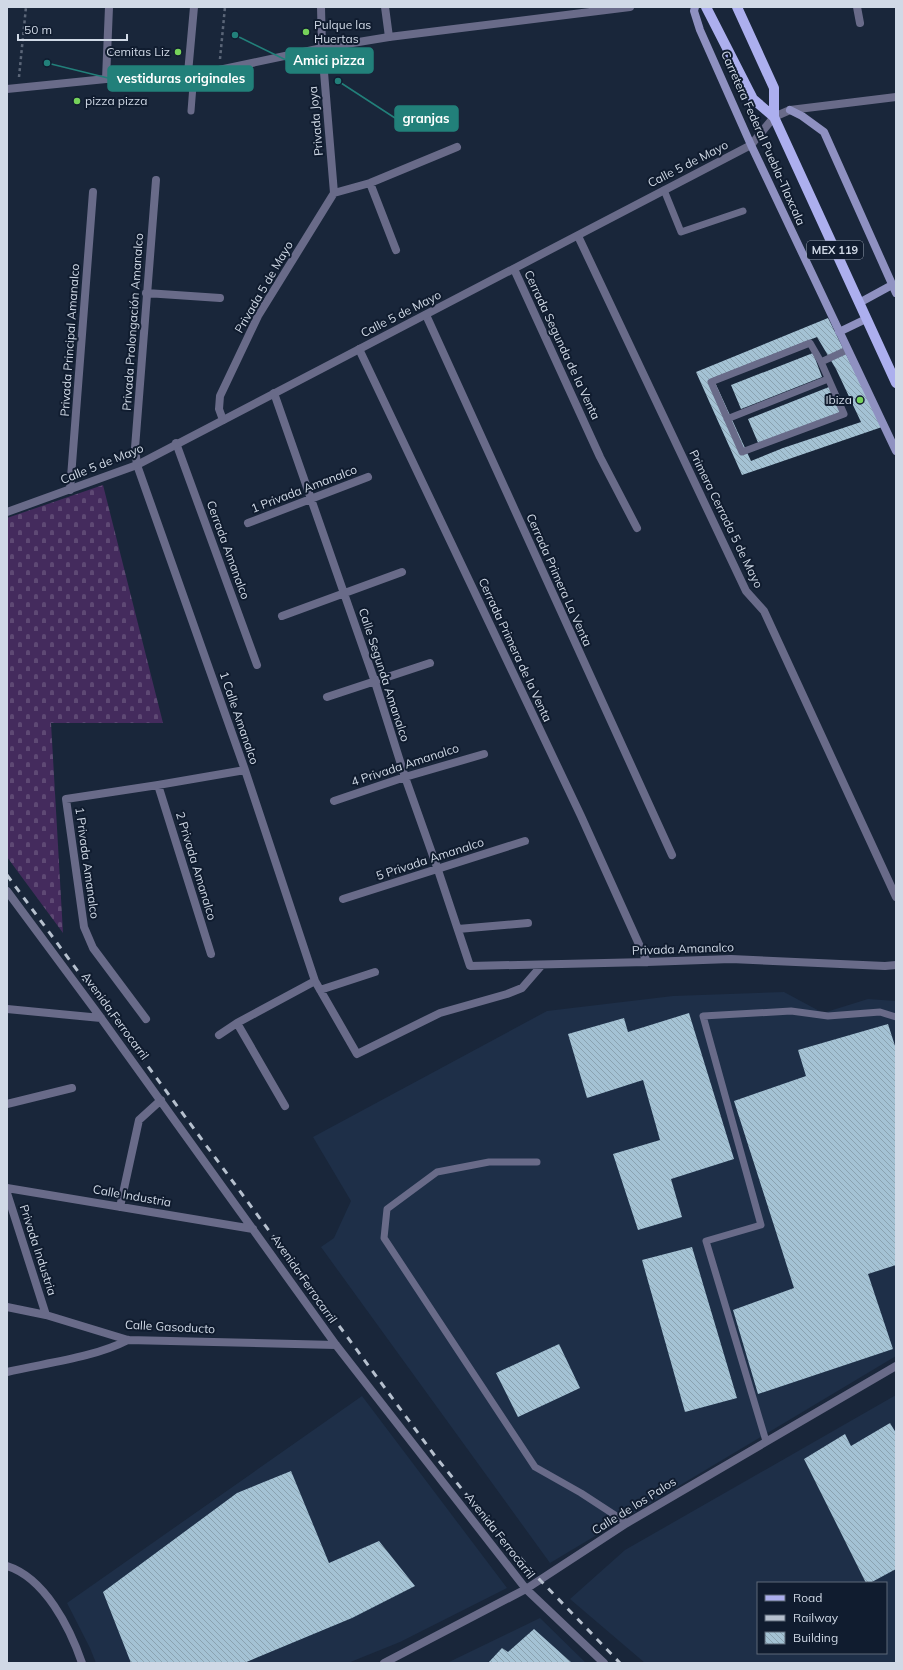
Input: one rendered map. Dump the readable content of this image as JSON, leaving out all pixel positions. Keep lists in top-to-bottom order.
{
  "streets": {
    "main road": ["Carretera Federal Puebla-Tlaxcala", "MEX 119"],
    "street": [
      "Privada Joya",
      "Calle 5 de Mayo",
      "Privada 5 de Mayo",
      "Privada Prolongación Amanalco",
      "Privada Principal Amanalco",
      "Cerrada Segunda de la Venta",
      "1 Privada Amanalco",
      "Primera Cerrada 5 de Mayo",
      "Cerrada Amanalco",
      "Cerrada Primera La Venta",
      "Cerrada Primera de la Venta",
      "Calle Segunda Amanalco",
      "1 Calle Amanalco",
      "4 Privada Amanalco",
      "5 Privada Amanalco",
      "2 Privada Amanalco",
      "Privada Amanalco",
      "Avenida Ferrocarril",
      "Calle Industria",
      "Privada Industria",
      "Calle Gasoducto",
      "Calle de los Palos"
    ]
  },
  "crossings": [
    ["Privada Joya", "Privada 5 de Mayo"],
    ["Carretera Federal Puebla-Tlaxcala", "Calle 5 de Mayo"],
    ["Calle 5 de Mayo", "Privada 5 de Mayo"],
    ["Calle 5 de Mayo", "Privada Prolongación Amanalco"],
    ["Calle 5 de Mayo", "Privada Principal Amanalco"],
    ["Calle 5 de Mayo", "Cerrada Segunda de la Venta"],
    ["Calle 5 de Mayo", "Primera Cerrada 5 de Mayo"],
    ["Calle 5 de Mayo", "Cerrada Amanalco"],
    ["Calle 5 de Mayo", "Cerrada Primera La Venta"],
    ["Calle 5 de Mayo", "Cerrada Primera de la Venta"],
    ["Calle 5 de Mayo", "Calle Segunda Amanalco"],
    ["Calle 5 de Mayo", "1 Calle Amanalco"],
    ["Privada Prolongación Amanalco", "1 Calle Amanalco"],
    ["1 Privada Amanalco", "Calle Segunda Amanalco"],
    ["1 Privada Amanalco", "1 Calle Amanalco"],
    ["1 Privada Amanalco", "2 Privada Amanalco"],
    ["Cerrada Primera de la Venta", "Privada Amanalco"],
    ["Calle Segunda Amanalco", "4 Privada Amanalco"],
    ["Calle Segunda Amanalco", "5 Privada Amanalco"],
    ["Calle Segunda Amanalco", "Privada Amanalco"],
    ["1 Calle Amanalco", "Privada Amanalco"],
    ["Avenida Ferrocarril", "Calle Industria"],
    ["Avenida Ferrocarril", "Calle Gasoducto"],
    ["Avenida Ferrocarril", "Calle de los Palos"],
    ["Privada Industria", "Calle Gasoducto"]
  ],
  "places": [
    "Pulque las Huertas",
    "Amici pizza",
    "Cemitas Liz",
    "vestiduras originales",
    "granjas",
    "pizza pizza",
    "Ibiza"
  ],
  "legend": ["Road", "Railway", "Building"],
  "scale_bar": "50 m"
}
